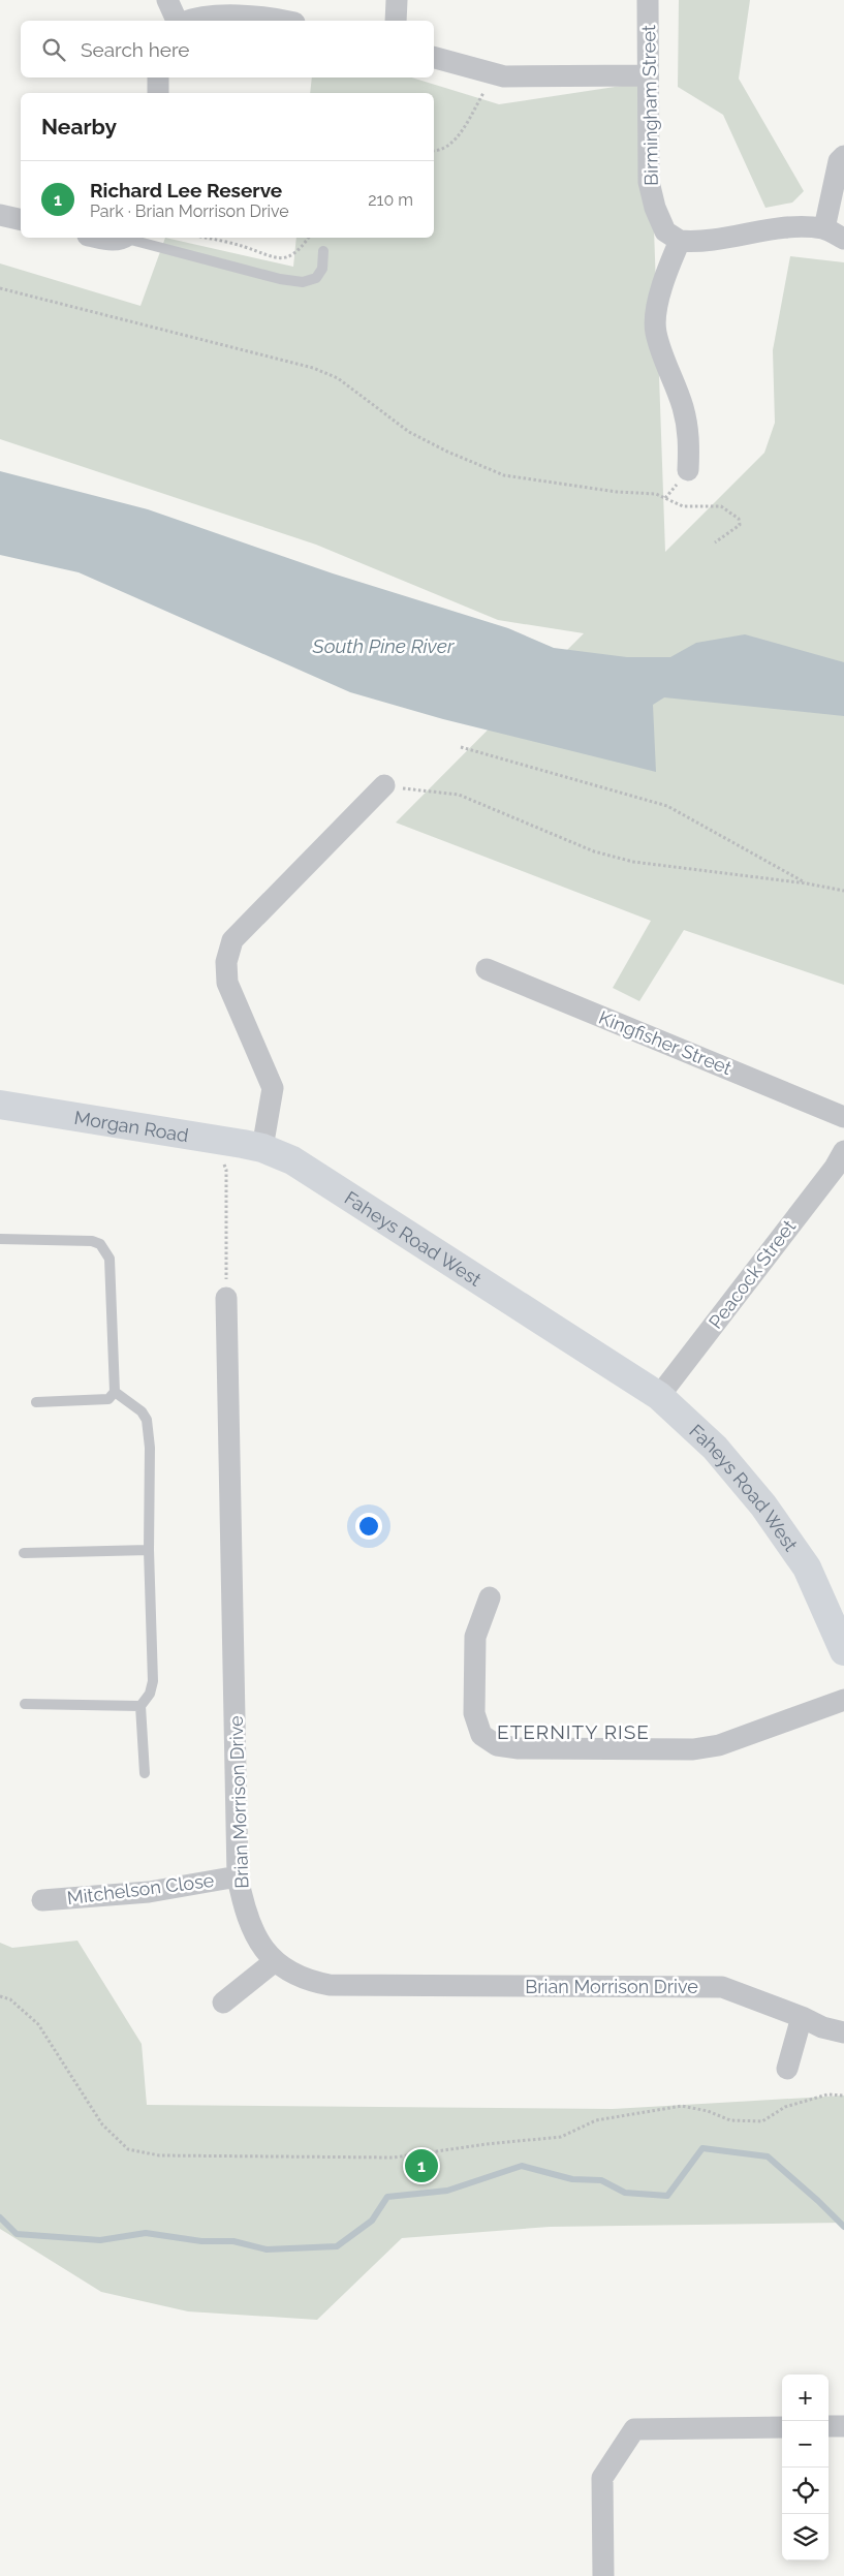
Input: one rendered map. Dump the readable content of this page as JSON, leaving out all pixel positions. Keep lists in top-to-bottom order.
{
  "streets": {
    "street": [
      "Birmingham Street",
      "Kingfisher Street",
      "Morgan Road",
      "Faheys Road West",
      "Peacock Street",
      "Brian Morrison Drive",
      "Mitchelson Close"
    ]
  },
  "crossings": [
    ["Morgan Road", "Faheys Road West"],
    ["Faheys Road West", "Peacock Street"],
    ["Brian Morrison Drive", "Mitchelson Close"]
  ],
  "districts": ["ETERNITY RISE"],
  "water": ["South Pine River"],
  "page": {
    "search": "Search here",
    "heading": "Nearby",
    "list": [
      {
        "mark": "1",
        "name": "Richard Lee Reserve",
        "note": "Park · Brian Morrison Drive",
        "value": "210 m"
      }
    ],
    "pins": "1",
    "map_buttons": ["+", "−"]
  }
}
